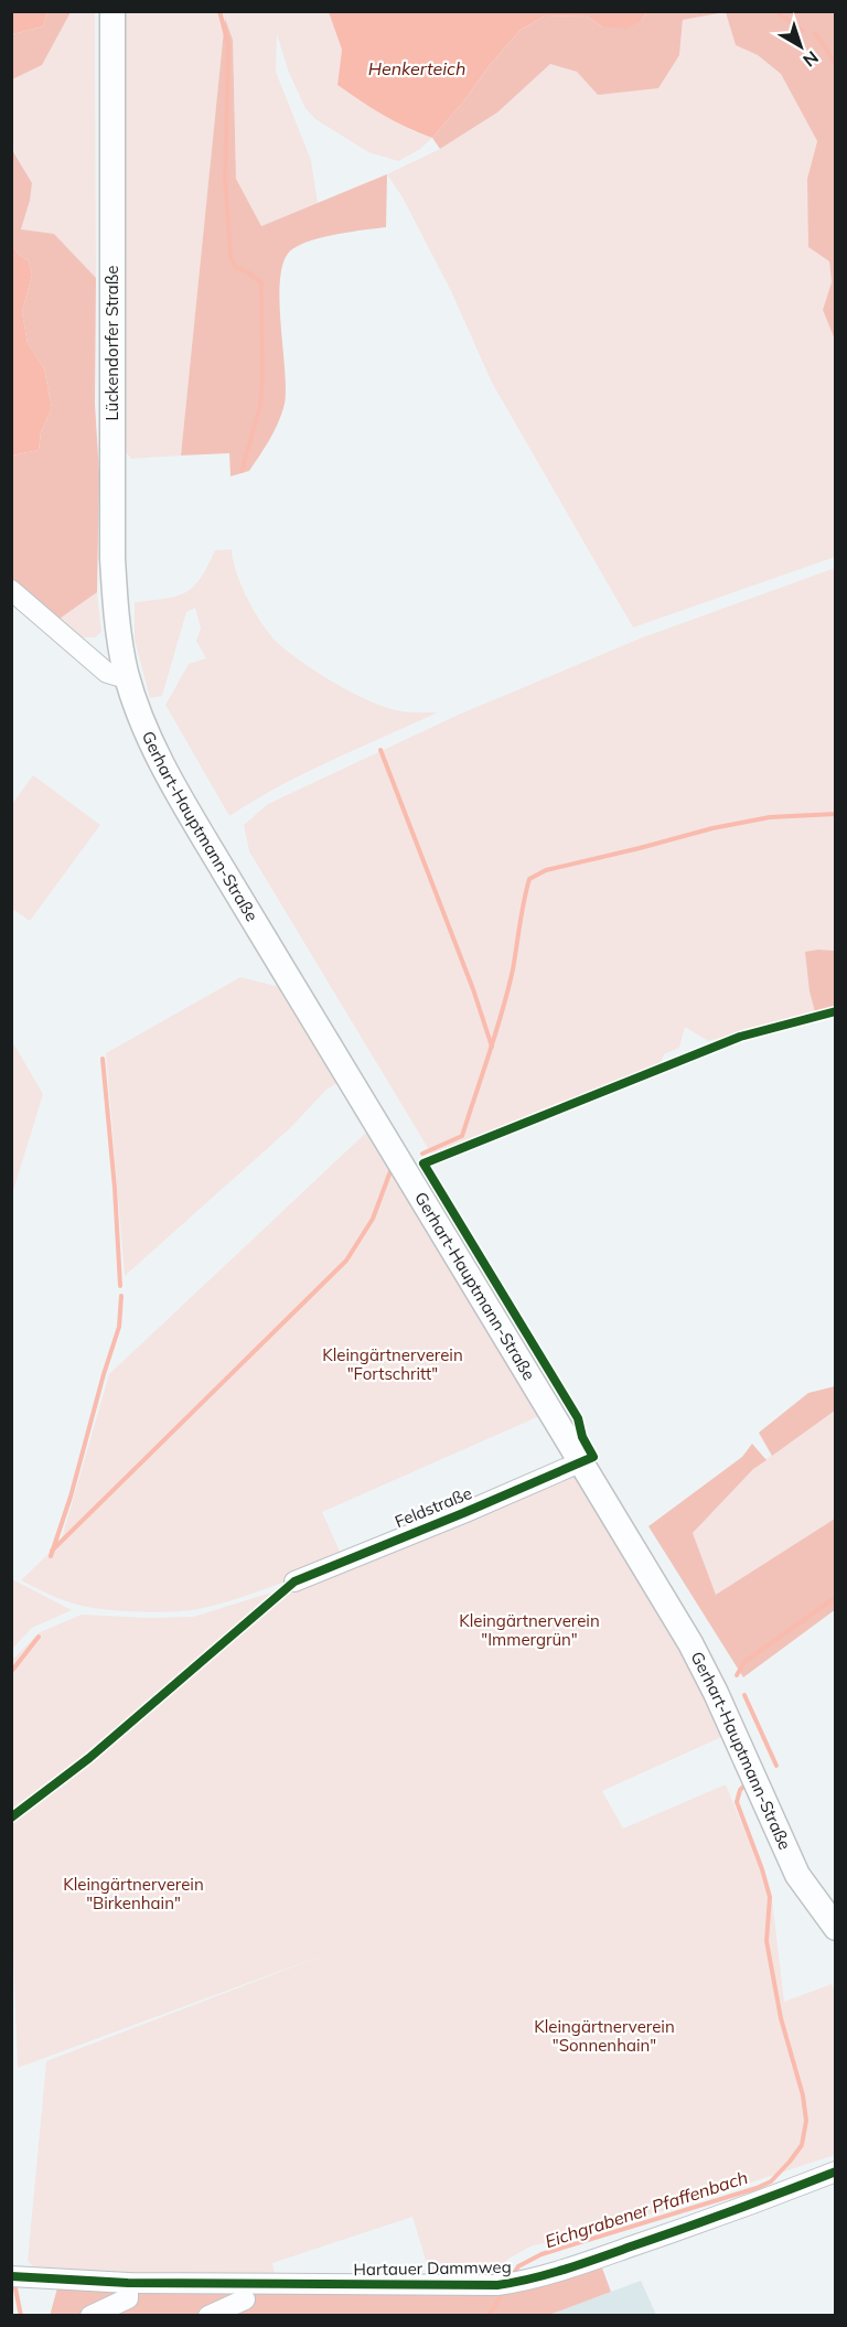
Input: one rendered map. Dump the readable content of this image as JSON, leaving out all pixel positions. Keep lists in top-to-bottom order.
{
  "streets": {
    "main road": ["Lückendorfer Straße", "Gerhart-Hauptmann-Straße"],
    "street": ["Feldstraße", "Hartauer Dammweg"]
  },
  "crossings": [
    ["Lückendorfer Straße", "Gerhart-Hauptmann-Straße"],
    ["Gerhart-Hauptmann-Straße", "Feldstraße"]
  ],
  "water": ["Henkerteich", "Eichgrabener Pfaffenbach"],
  "parks": [
    "Kleingärtnerverein \"Fortschritt\"",
    "Kleingärtnerverein \"Immergrün\"",
    "Kleingärtnerverein \"Birkenhain\"",
    "Kleingärtnerverein \"Sonnenhain\""
  ],
  "north": "bottom right"
}
